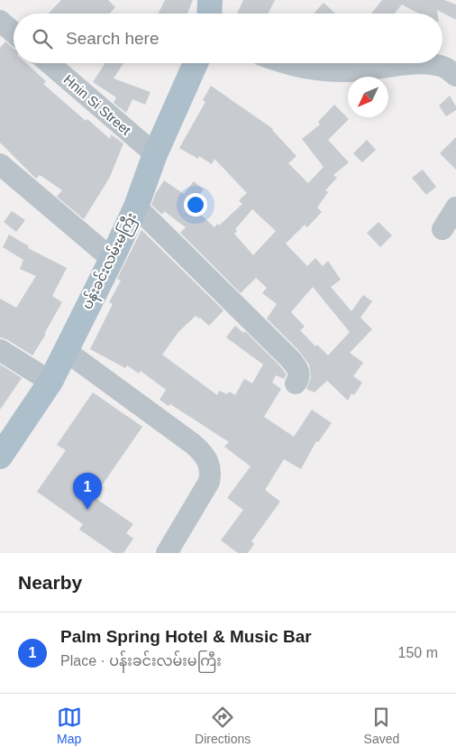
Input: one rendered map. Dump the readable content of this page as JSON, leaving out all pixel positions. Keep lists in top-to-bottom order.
{
  "streets": {
    "main road": ["ပန်းခင်းလမ်းမကြီး"],
    "street": ["Hnin Si Street"]
  },
  "crossings": [
    ["Hnin Si Street", "ပန်းခင်းလမ်းမကြီး"]
  ],
  "north": "bottom left",
  "page": {
    "search": "Search here",
    "pins": "1",
    "heading": "Nearby",
    "list": [
      {
        "mark": "1",
        "name": "Palm Spring Hotel & Music Bar",
        "note": "Place · ပန်းခင်းလမ်းမကြီး",
        "value": "150 m"
      }
    ],
    "nav": ["Map", "Directions", "Saved"]
  }
}
